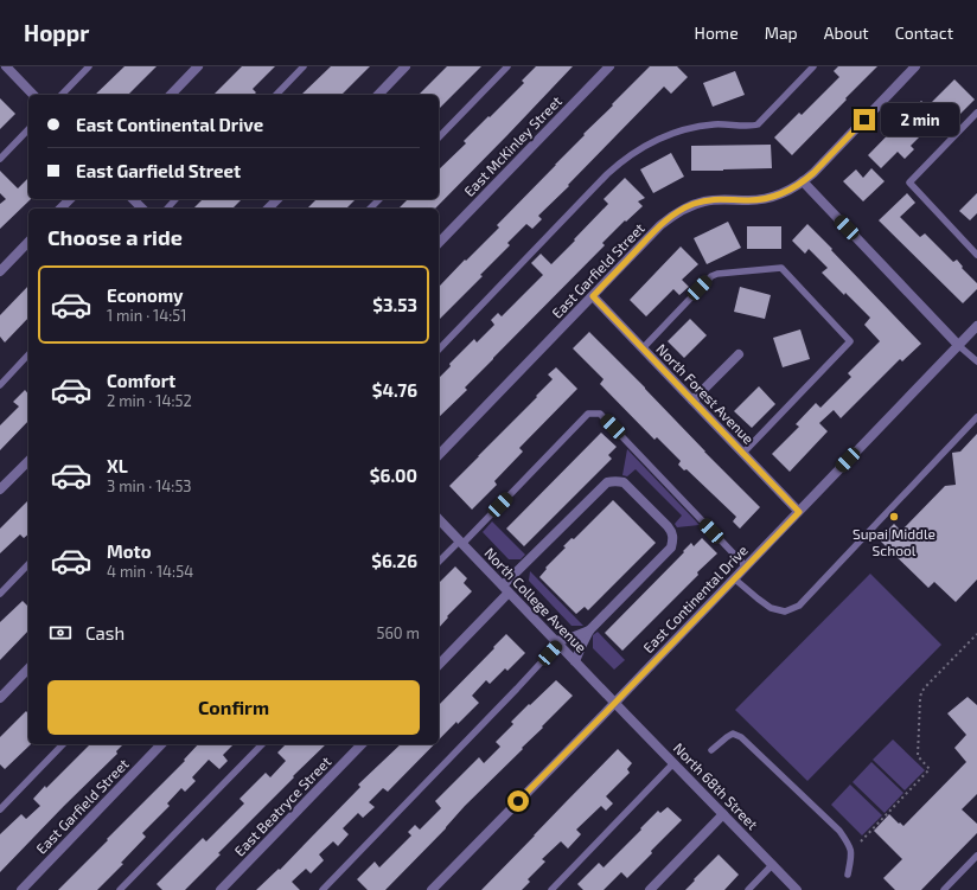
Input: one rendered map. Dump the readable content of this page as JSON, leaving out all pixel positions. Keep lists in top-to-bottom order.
{
  "streets": {
    "street": [
      "East McKinley Street",
      "East Garfield Street",
      "North Forest Avenue",
      "East Continental Drive",
      "North College Avenue",
      "North 68th Street",
      "East Beatryce Street"
    ]
  },
  "crossings": [
    ["East Garfield Street", "North Forest Avenue"],
    ["North Forest Avenue", "East Continental Drive"],
    ["East Continental Drive", "North College Avenue"],
    ["East Continental Drive", "North 68th Street"],
    ["North College Avenue", "North 68th Street"]
  ],
  "places": ["Supai Middle School"],
  "page": {
    "header": "Hoppr",
    "nav": [
      "Home",
      "Map",
      "About",
      "Contact"
    ],
    "banner": ["East Continental Drive", "East Garfield Street"],
    "bubble": "2 min",
    "heading": "Choose a ride",
    "list": [
      {
        "name": "Economy",
        "note": "1 min · 14:51",
        "value": "$3.53"
      },
      {
        "name": "Comfort",
        "note": "2 min · 14:52",
        "value": "$4.76"
      },
      {
        "name": "XL",
        "note": "3 min · 14:53",
        "value": "$6.00"
      },
      {
        "name": "Moto",
        "note": "4 min · 14:54",
        "value": "$6.26"
      }
    ],
    "pay": ["Cash", "560 m"],
    "buttons": "Confirm"
  }
}
